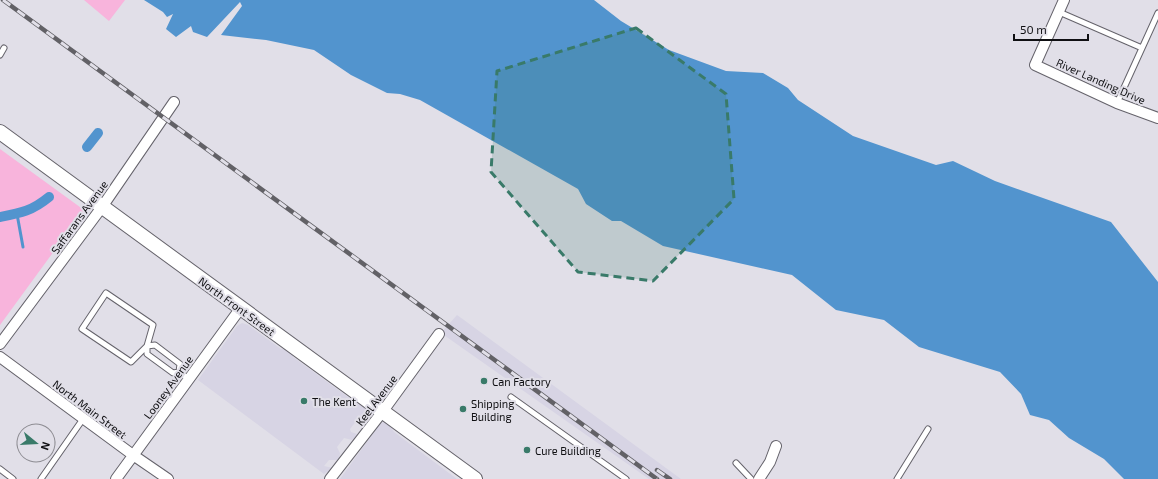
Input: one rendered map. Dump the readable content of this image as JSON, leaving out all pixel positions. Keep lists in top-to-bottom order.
{
  "streets": {
    "street": [
      "River Landing Drive",
      "Saffarans Avenue",
      "North Front Street",
      "Looney Avenue",
      "Keel Avenue",
      "North Main Street"
    ]
  },
  "crossings": [
    ["Saffarans Avenue", "North Front Street"],
    ["North Front Street", "Looney Avenue"],
    ["North Front Street", "Keel Avenue"],
    ["Looney Avenue", "North Main Street"]
  ],
  "places": [
    "Can Factory",
    "The Kent",
    "Shipping Building",
    "Cure Building"
  ],
  "scale_bar": "50 m",
  "north": "right"
}
